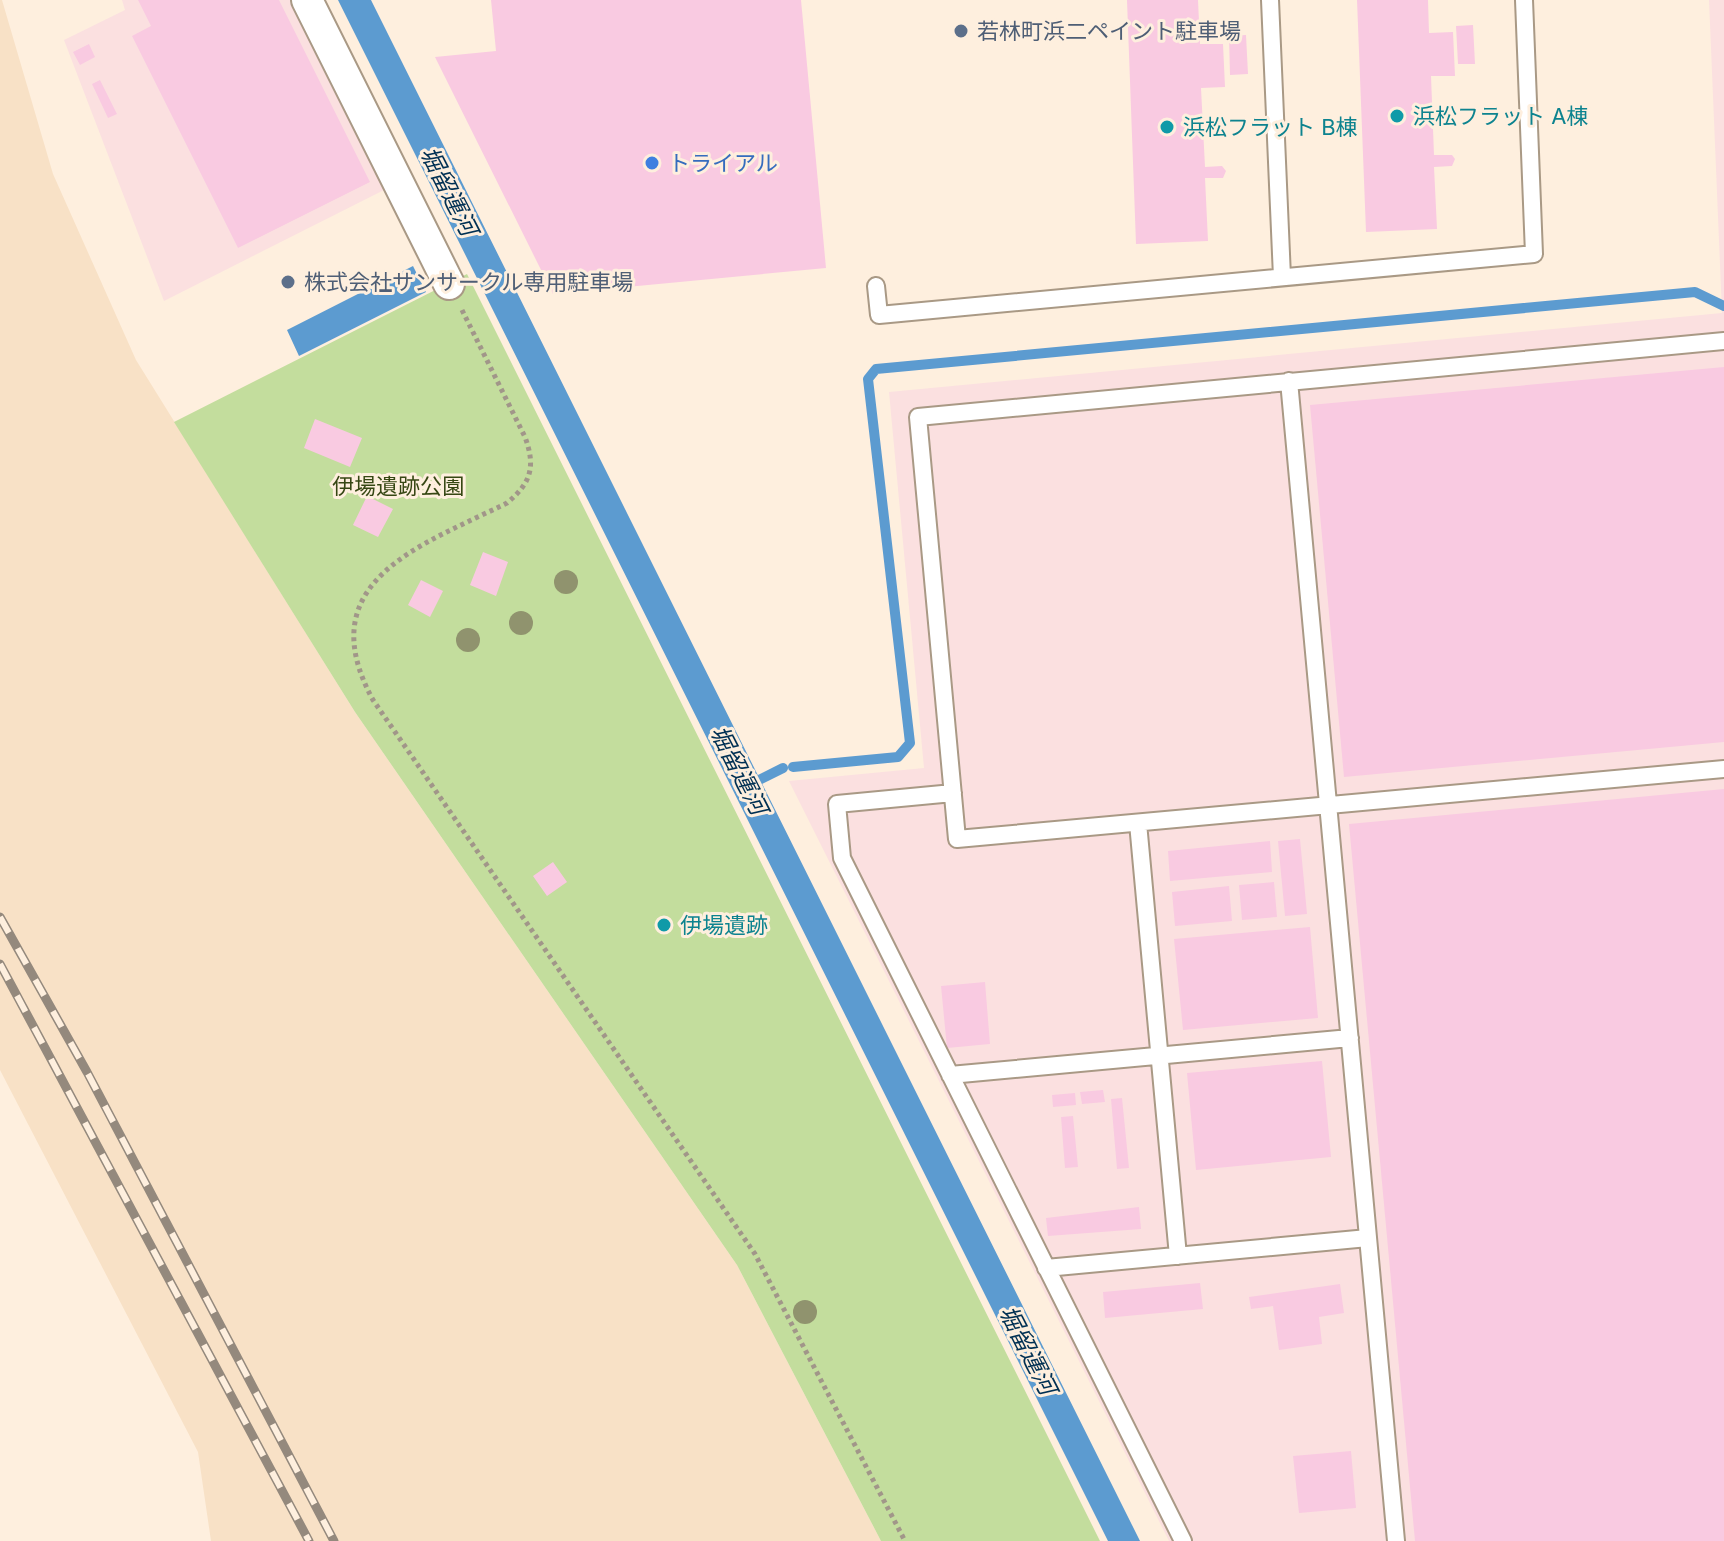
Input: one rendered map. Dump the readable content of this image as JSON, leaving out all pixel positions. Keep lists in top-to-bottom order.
{
  "water": ["堀留運河"],
  "parks": ["伊場遺跡公園"],
  "places": [
    "若林町浜二ペイント駐車場",
    "浜松フラット A棟",
    "浜松フラット B棟",
    "トライアル",
    "株式会社サンサークル専用駐車場",
    "伊場遺跡"
  ]
}
